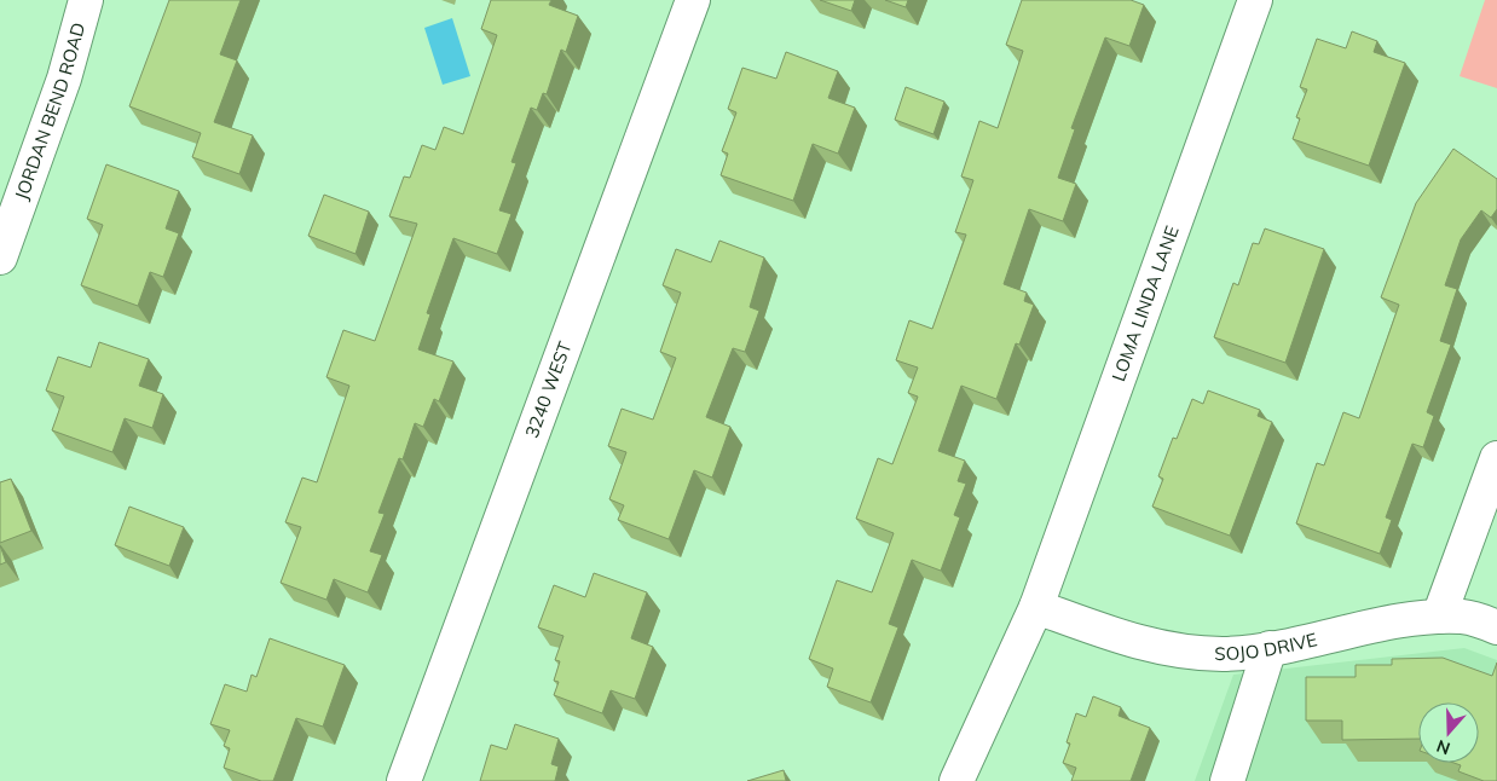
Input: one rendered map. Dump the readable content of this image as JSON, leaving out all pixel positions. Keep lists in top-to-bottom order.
{
  "streets": {
    "street": [
      "JORDAN BEND ROAD",
      "LOMA LINDA LANE",
      "3240 WEST",
      "SOJO DRIVE"
    ]
  },
  "crossings": [
    ["LOMA LINDA LANE", "SOJO DRIVE"]
  ],
  "north": "bottom"
}
